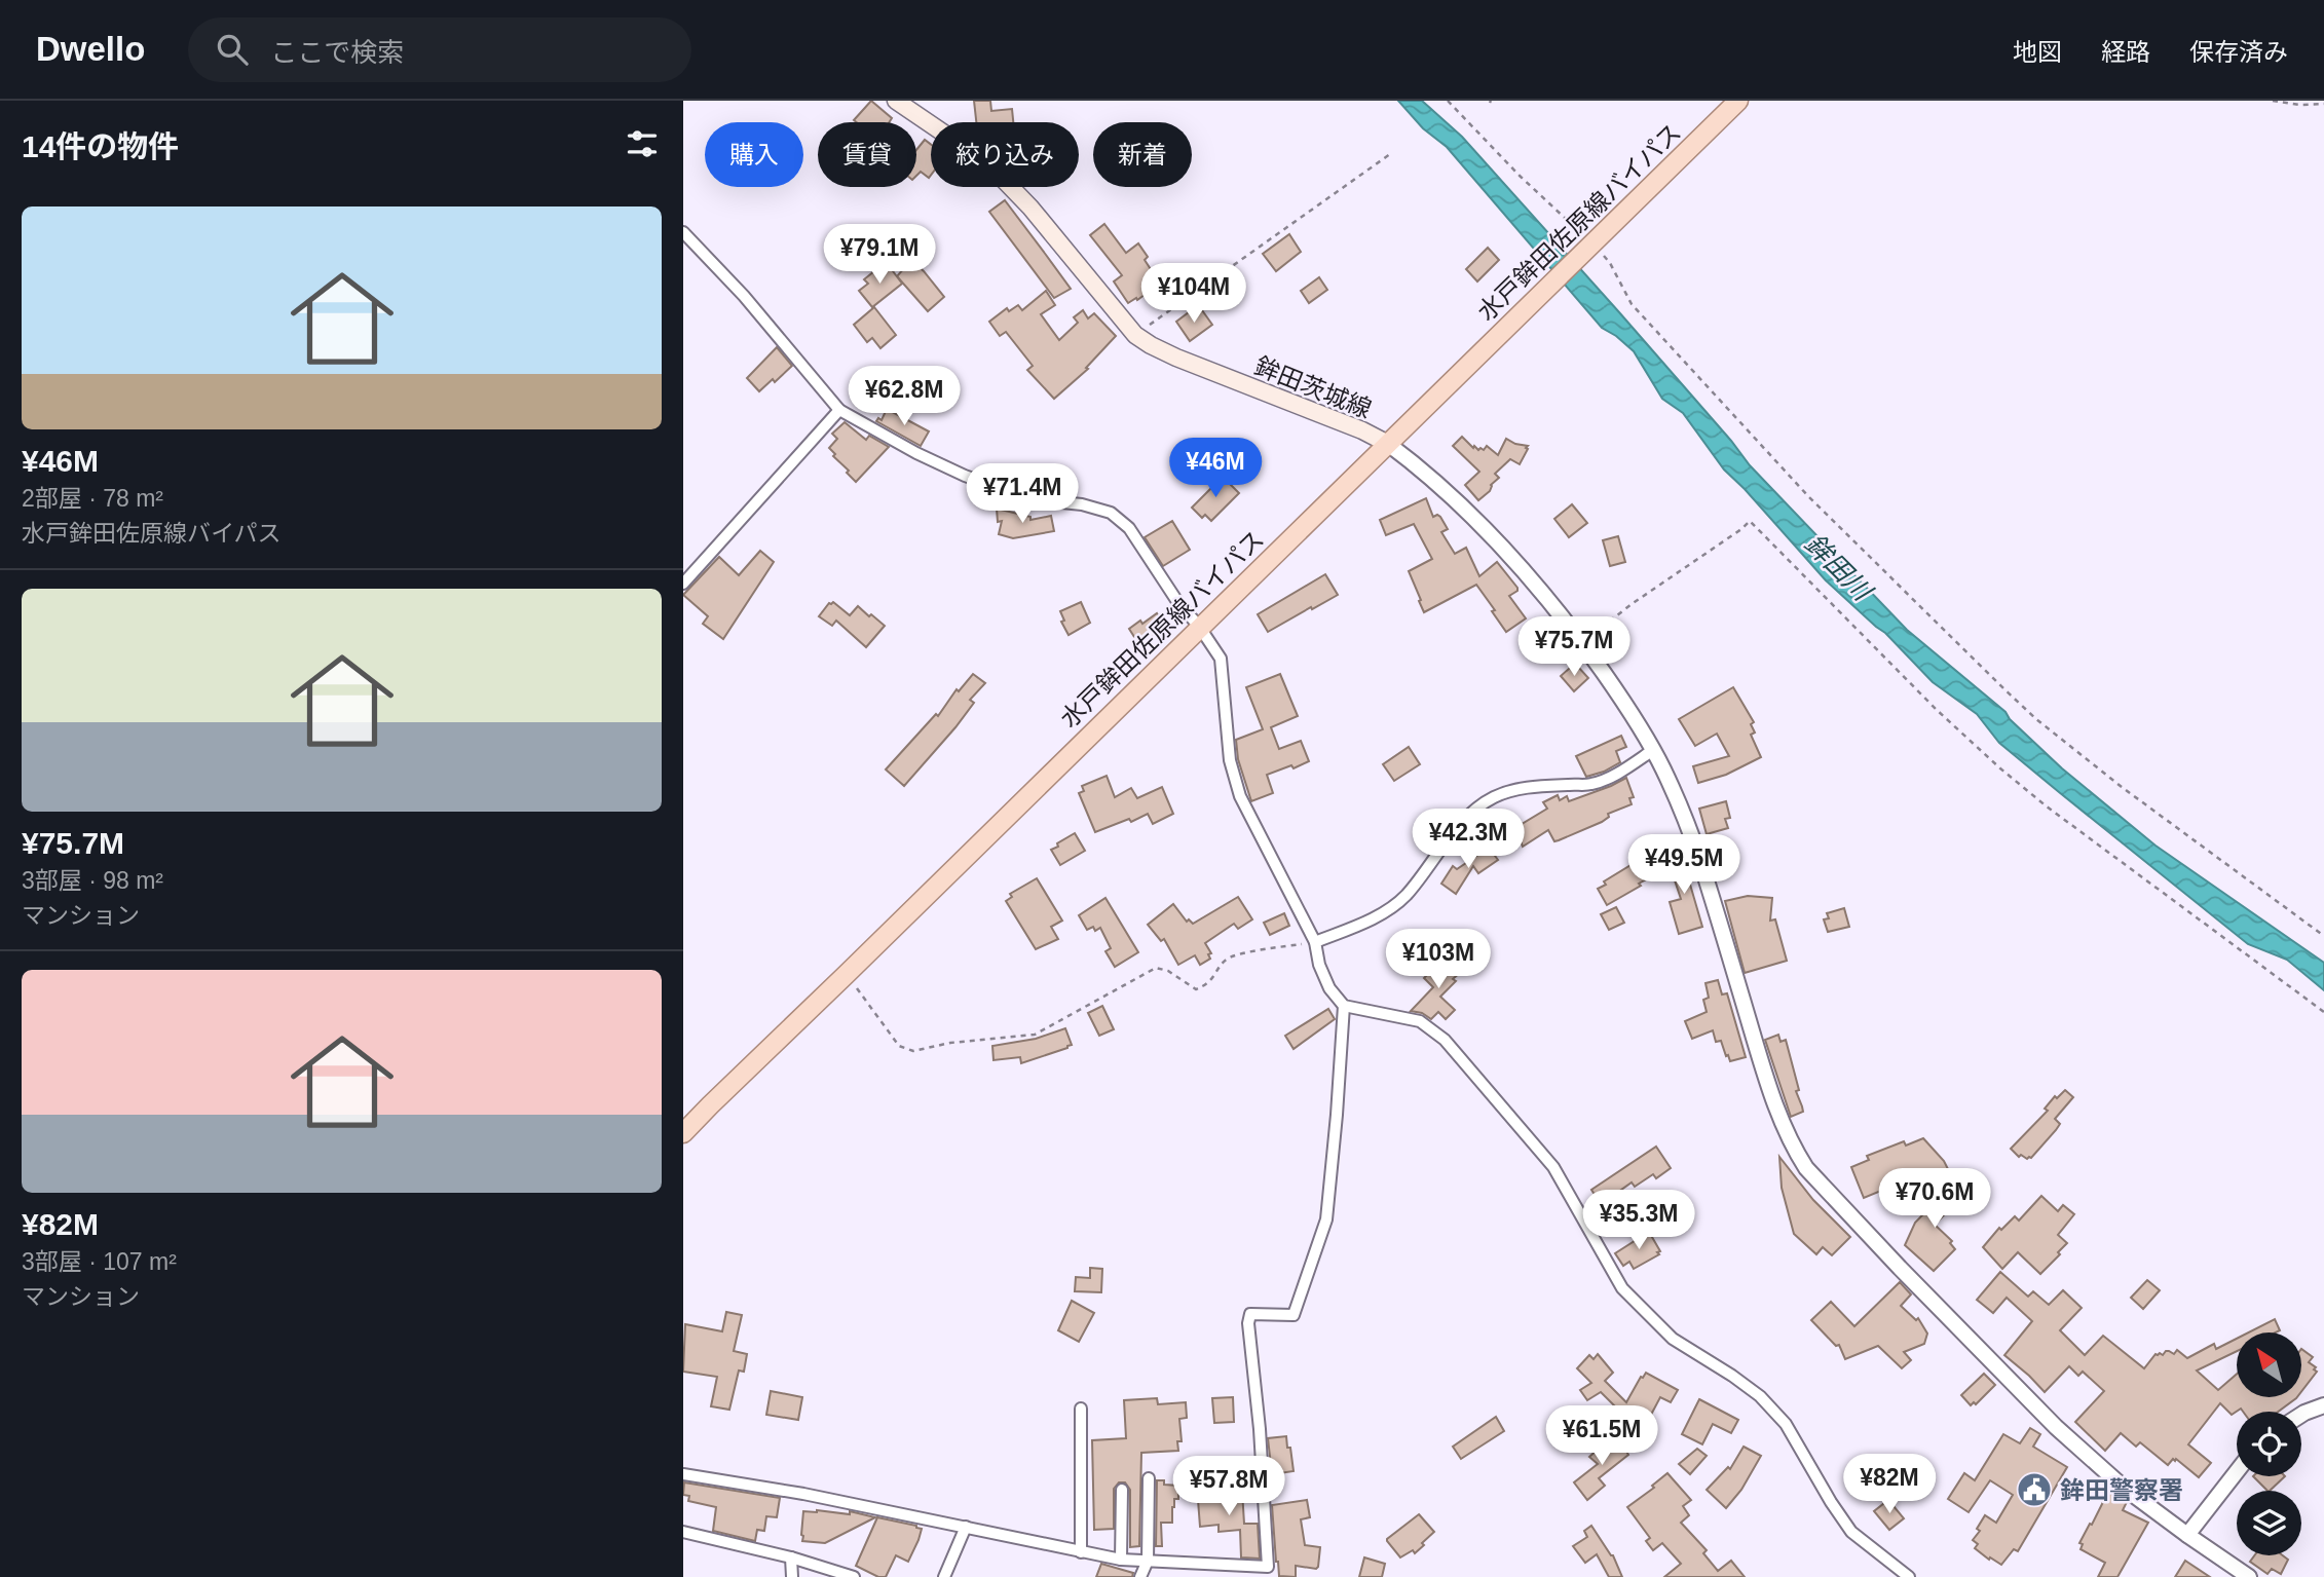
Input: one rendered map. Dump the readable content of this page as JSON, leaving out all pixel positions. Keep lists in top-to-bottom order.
{
  "streets": {
    "main road": ["水戸鉾田佐原線バイパス", "鉾田茨城線"]
  },
  "crossings": [
    ["水戸鉾田佐原線バイパス", "鉾田茨城線"]
  ],
  "water": ["鉾田川"],
  "places": {
    "public building": ["鉾田警察署"]
  },
  "north": "top left",
  "page": {
    "header": "Dwello",
    "search": "ここで検索",
    "nav": ["地図", "経路", "保存済み"],
    "heading": "14件の物件",
    "chip": [
      "購入",
      "賃貸",
      "絞り込み",
      "新着"
    ],
    "list": [
      {
        "name": "¥46M",
        "note": "2部屋 · 78 m² · 水戸鉾田佐原線バイパス"
      },
      {
        "name": "¥75.7M",
        "note": "3部屋 · 98 m² · マンション"
      },
      {
        "name": "¥82M",
        "note": "3部屋 · 107 m² · マンション"
      }
    ],
    "price": [
      "¥79.1M",
      "¥104M",
      "¥62.8M",
      "¥46M",
      "¥71.4M",
      "¥75.7M",
      "¥42.3M",
      "¥49.5M",
      "¥103M",
      "¥70.6M",
      "¥35.3M",
      "¥61.5M",
      "¥82M",
      "¥57.8M"
    ]
  }
}
